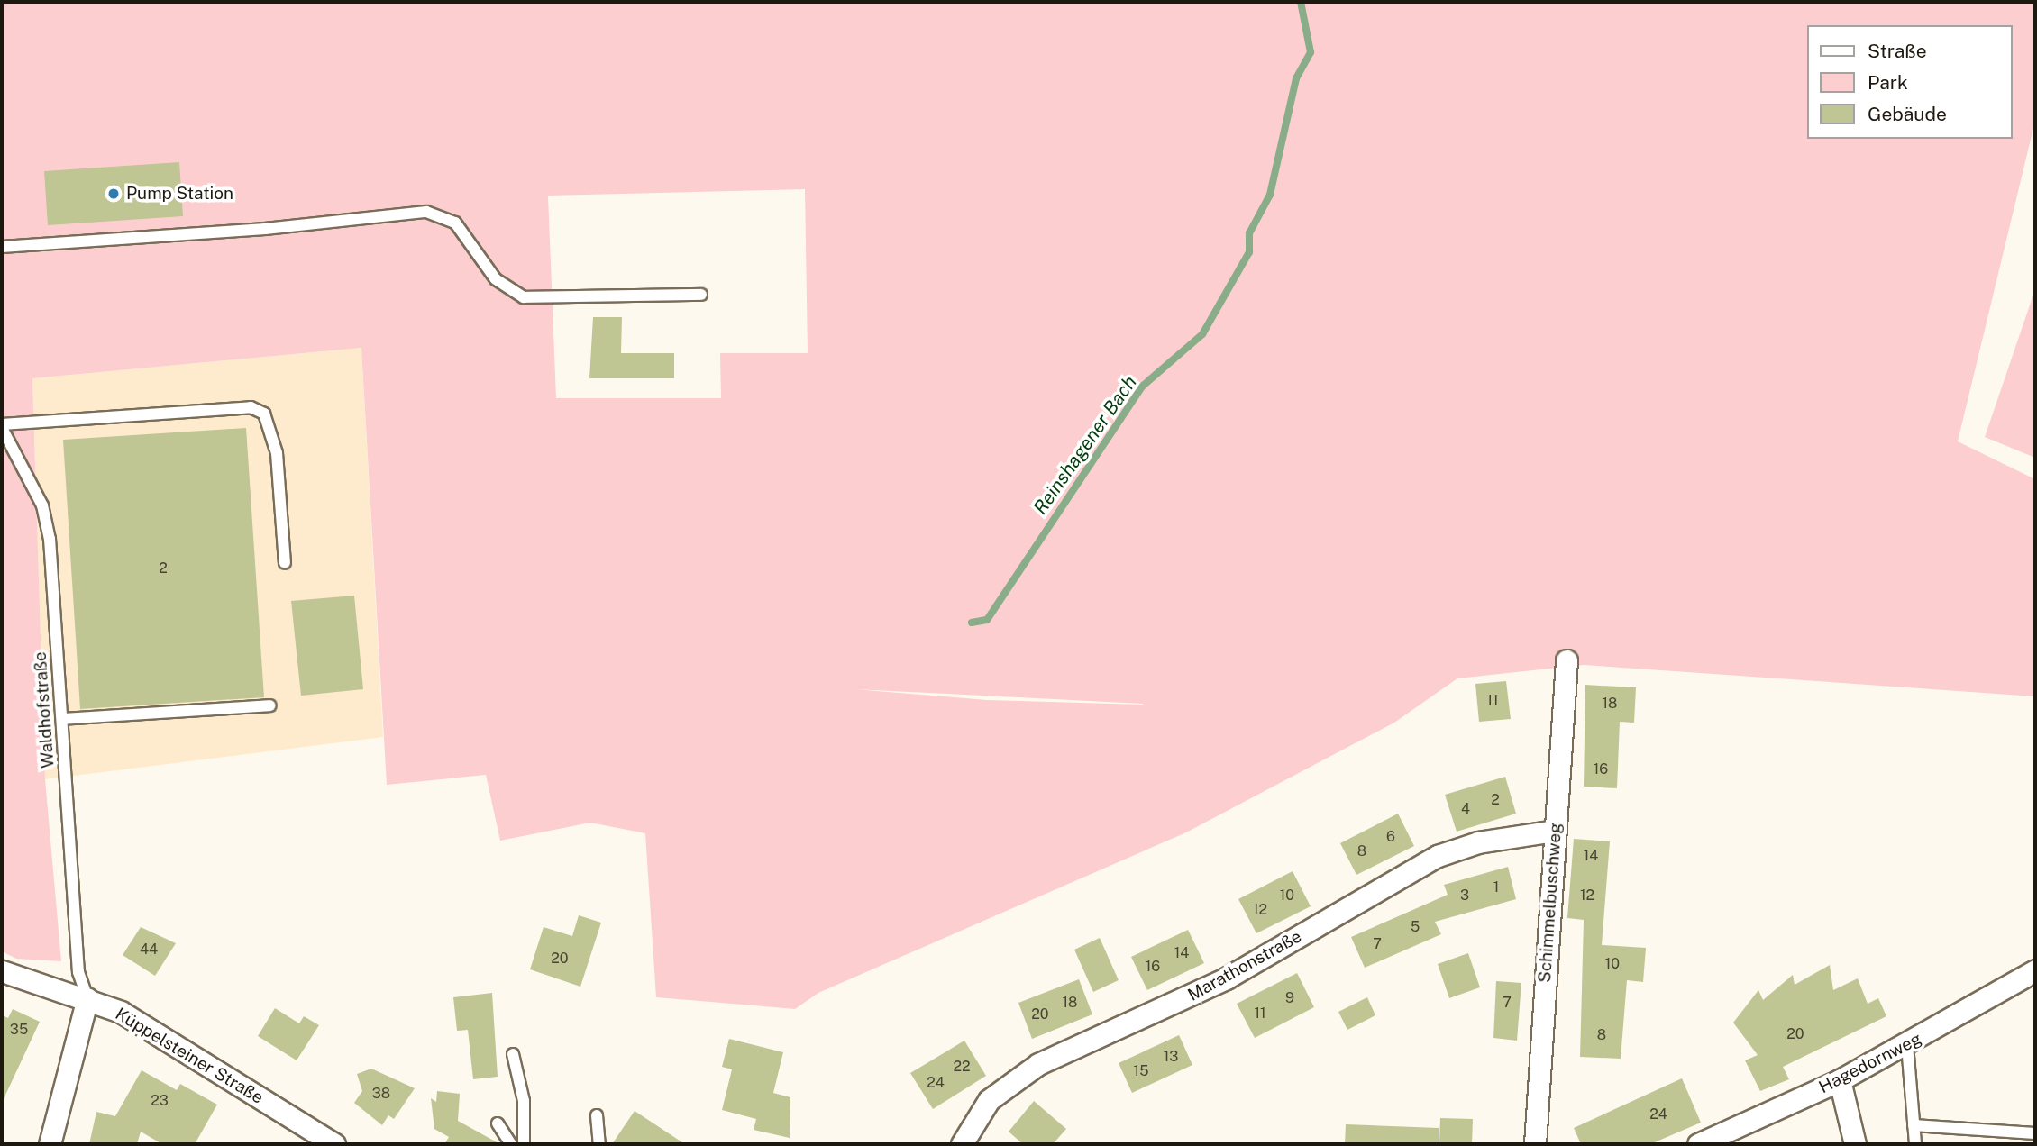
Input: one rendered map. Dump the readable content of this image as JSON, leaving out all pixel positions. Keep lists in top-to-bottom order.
{
  "streets": {
    "street": [
      "Schimmelbuschweg",
      "Marathonstraße",
      "Küppelsteiner Straße",
      "Hagedornweg"
    ],
    "lane": ["Waldhofstraße"]
  },
  "crossings": [
    ["Waldhofstraße", "Küppelsteiner Straße"],
    ["Schimmelbuschweg", "Marathonstraße"]
  ],
  "water": ["Reinshagener Bach"],
  "places": ["Pump Station"],
  "house_numbers": [
    "2",
    "11",
    "18",
    "16",
    "2",
    "4",
    "6",
    "8",
    "14",
    "1",
    "10",
    "3",
    "12",
    "12",
    "5",
    "7",
    "44",
    "14",
    "20",
    "10",
    "16",
    "9",
    "18",
    "7",
    "11",
    "20",
    "35",
    "20",
    "8",
    "13",
    "22",
    "15",
    "24",
    "38",
    "23",
    "24"
  ],
  "legend": ["Straße", "Park", "Gebäude"]
}
